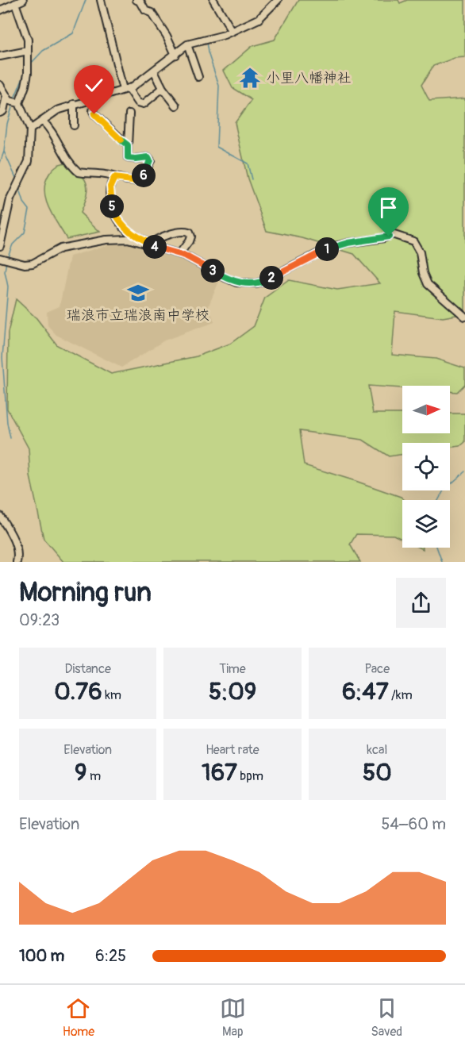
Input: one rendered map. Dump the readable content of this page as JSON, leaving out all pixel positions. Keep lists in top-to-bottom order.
{
  "places": {
    "temple": ["小里八幡神社"],
    "school or university": ["瑞浪市立瑞浪南中学校"]
  },
  "north": "right",
  "page": {
    "pins": [
      "6",
      "5",
      "4",
      "1",
      "3",
      "2"
    ],
    "heading": ["Morning run", "09:23"],
    "stats": [
      ["Distance", "0.76 km"],
      ["Time", "5:09"],
      ["Pace", "6:47 /km"],
      ["Elevation", "9 m"],
      ["Heart rate", "167 bpm"],
      ["kcal", "50"]
    ],
    "chart": ["Elevation", "54–60 m"],
    "list": [
      {
        "name": "100 m",
        "note": "6:25"
      }
    ],
    "tabs": ["Home", "Map", "Saved"]
  }
}
